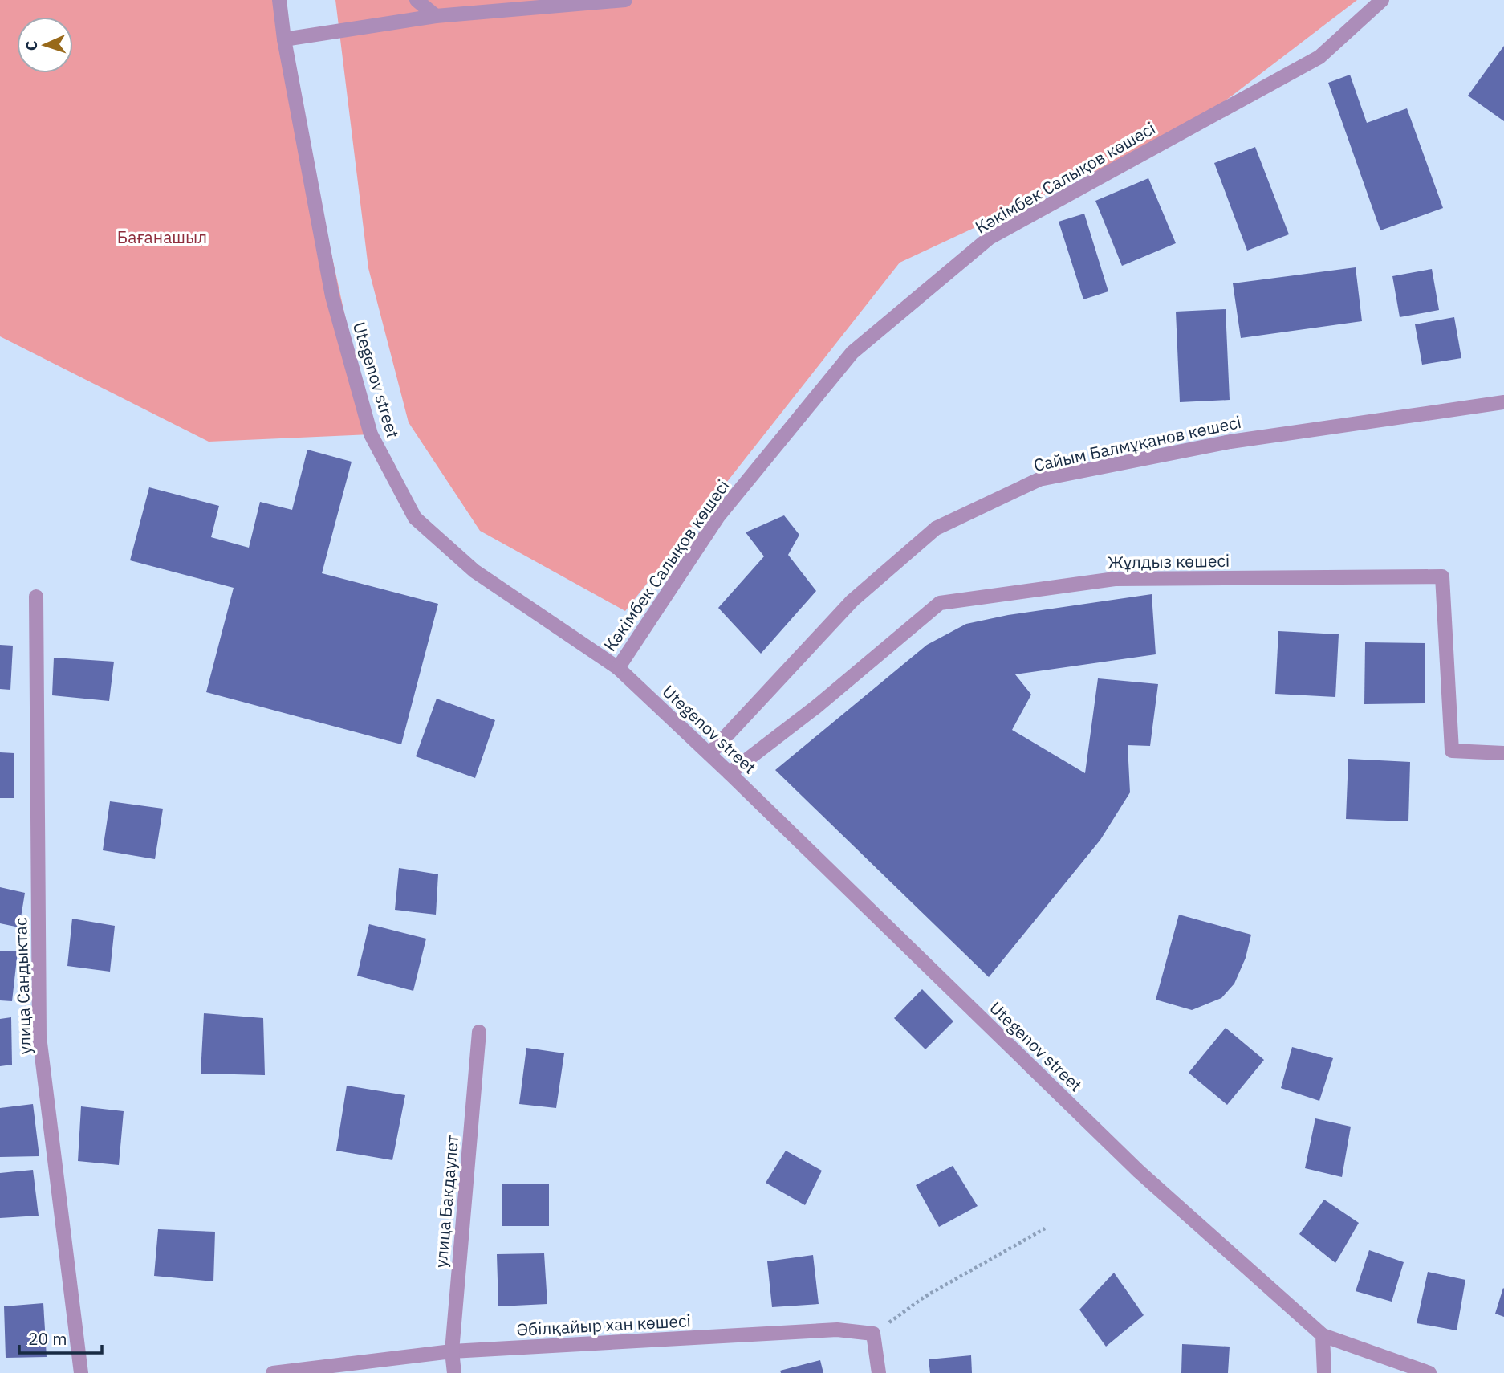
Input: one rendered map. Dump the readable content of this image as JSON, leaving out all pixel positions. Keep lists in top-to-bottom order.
{
  "streets": {
    "street": [
      "Кәкімбек Салықов көшесі",
      "Utegenov street",
      "Сайым Балмұқанов көшесі",
      "Жұлдыз көшесі",
      "улица Сандыктас",
      "улица Бакдаулет",
      "Әбілқайыр хан көшесі"
    ]
  },
  "crossings": [
    ["Кәкімбек Салықов көшесі", "Utegenov street"],
    ["Utegenov street", "Сайым Балмұқанов көшесі"],
    ["Utegenov street", "Жұлдыз көшесі"],
    ["улица Бакдаулет", "Әбілқайыр хан көшесі"]
  ],
  "parks": ["Бағанашыл"],
  "scale_bar": "20 m",
  "north": "left"
}
